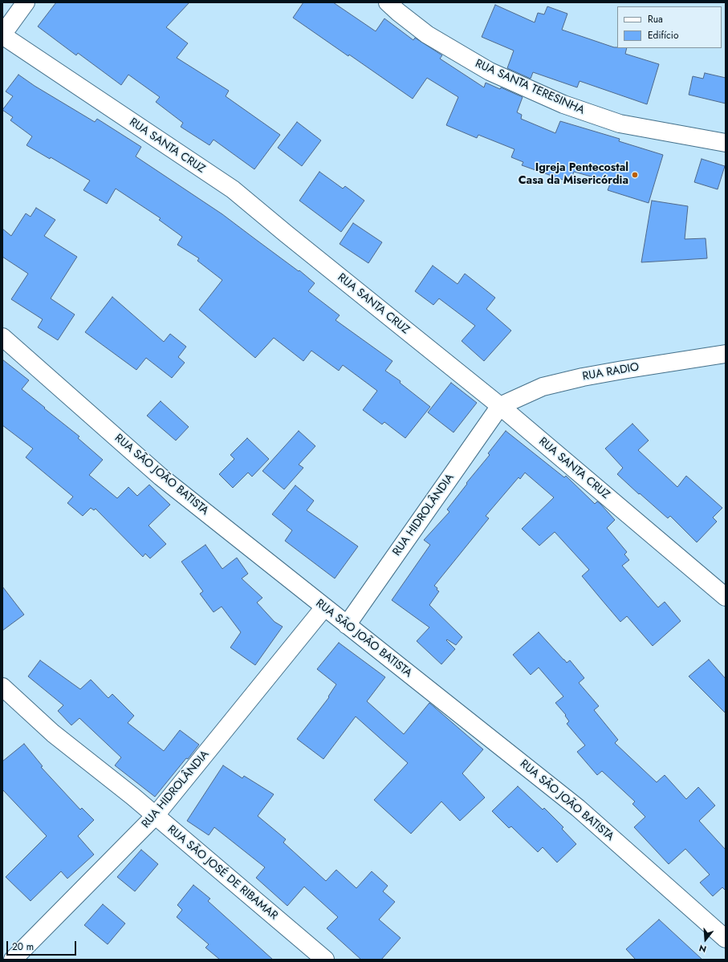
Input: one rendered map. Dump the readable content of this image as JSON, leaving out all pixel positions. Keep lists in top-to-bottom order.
{
  "streets": {
    "street": [
      "RUA SANTA TERESINHA",
      "RUA SANTA CRUZ",
      "RUA RADIO",
      "RUA SÃO JOÃO BATISTA",
      "RUA HIDROLÂNDIA",
      "RUA SÃO JOSÉ DE RIBAMAR"
    ]
  },
  "crossings": [
    ["RUA SANTA CRUZ", "RUA RADIO"],
    ["RUA SANTA CRUZ", "RUA HIDROLÂNDIA"],
    ["RUA RADIO", "RUA HIDROLÂNDIA"],
    ["RUA SÃO JOÃO BATISTA", "RUA HIDROLÂNDIA"],
    ["RUA HIDROLÂNDIA", "RUA SÃO JOSÉ DE RIBAMAR"]
  ],
  "places": ["Igreja Pentecostal Casa da Misericórdia"],
  "legend": ["Rua", "Edifício"],
  "scale_bar": "20 m",
  "north": "bottom"
}
